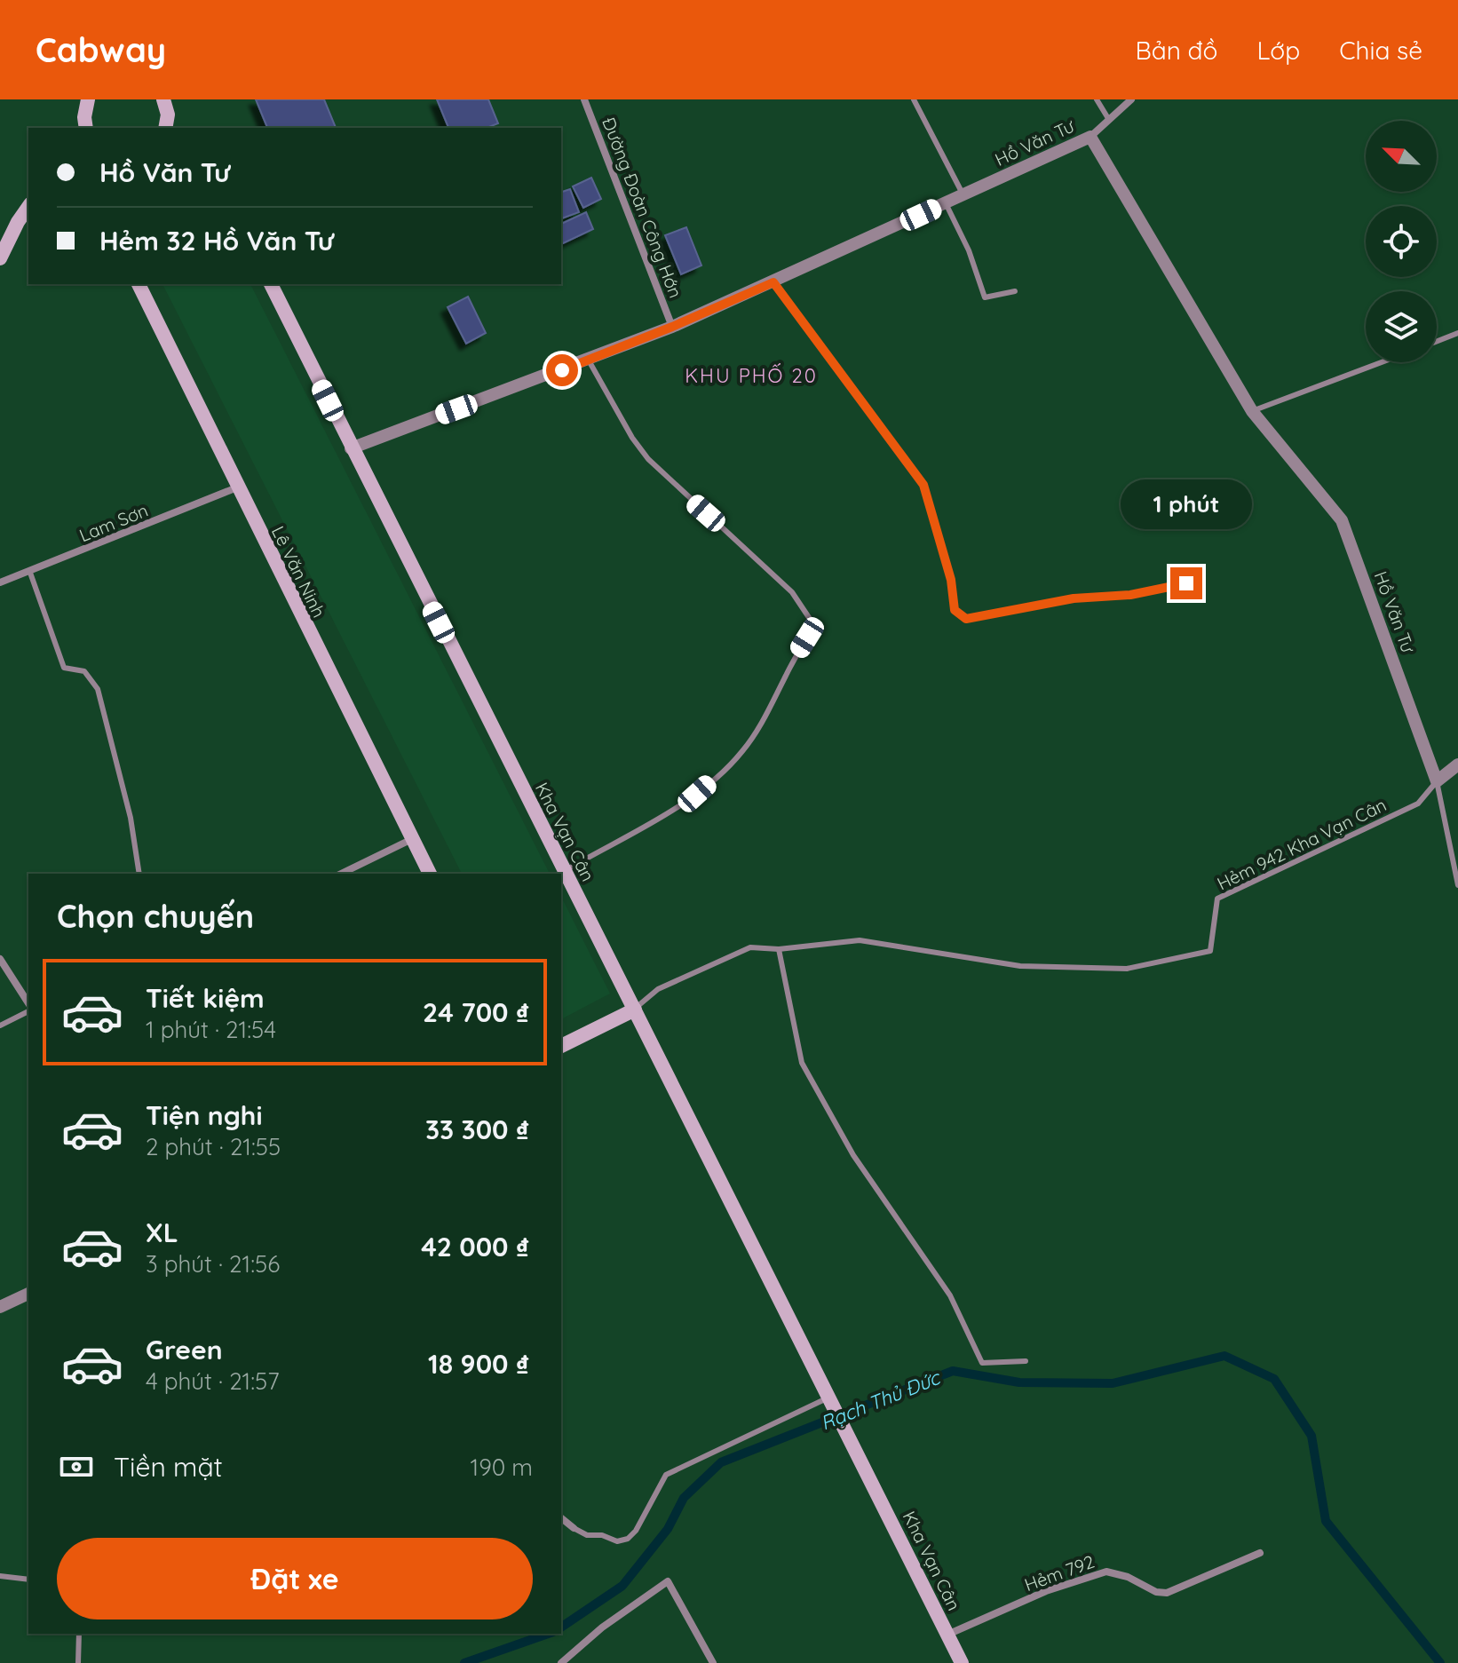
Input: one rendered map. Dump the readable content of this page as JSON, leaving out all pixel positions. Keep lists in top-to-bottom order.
{
  "streets": {
    "main road": ["Lê Văn Ninh", "Kha Vạn Cân"],
    "street": [
      "Hồ Văn Tư",
      "Đường Đoàn Công Hớn",
      "Lam Sơn",
      "Hẻm 792"
    ],
    "lane": ["Hẻm 942 Kha Vạn Cân"]
  },
  "crossings": [
    ["Hồ Văn Tư", "Đường Đoàn Công Hớn"],
    ["Hồ Văn Tư", "Kha Vạn Cân"],
    ["Hồ Văn Tư", "Hẻm 942 Kha Vạn Cân"],
    ["Lam Sơn", "Lê Văn Ninh"],
    ["Kha Vạn Cân", "Hẻm 942 Kha Vạn Cân"],
    ["Kha Vạn Cân", "Hẻm 792"]
  ],
  "districts": ["KHU PHỐ 20"],
  "water": ["Rạch Thủ Đức"],
  "north": "top left",
  "page": {
    "header": "Cabway",
    "nav": ["Bản đồ", "Lớp", "Chia sẻ"],
    "banner": ["Hồ Văn Tư", "Hẻm 32 Hồ Văn Tư"],
    "bubble": "1 phút",
    "heading": "Chọn chuyến",
    "list": [
      {
        "name": "Tiết kiệm",
        "note": "1 phút · 21:54",
        "value": "24 700 ₫"
      },
      {
        "name": "Tiện nghi",
        "note": "2 phút · 21:55",
        "value": "33 300 ₫"
      },
      {
        "name": "XL",
        "note": "3 phút · 21:56",
        "value": "42 000 ₫"
      },
      {
        "name": "Green",
        "note": "4 phút · 21:57",
        "value": "18 900 ₫"
      }
    ],
    "pay": ["Tiền mặt", "190 m"],
    "buttons": "Đặt xe"
  }
}
